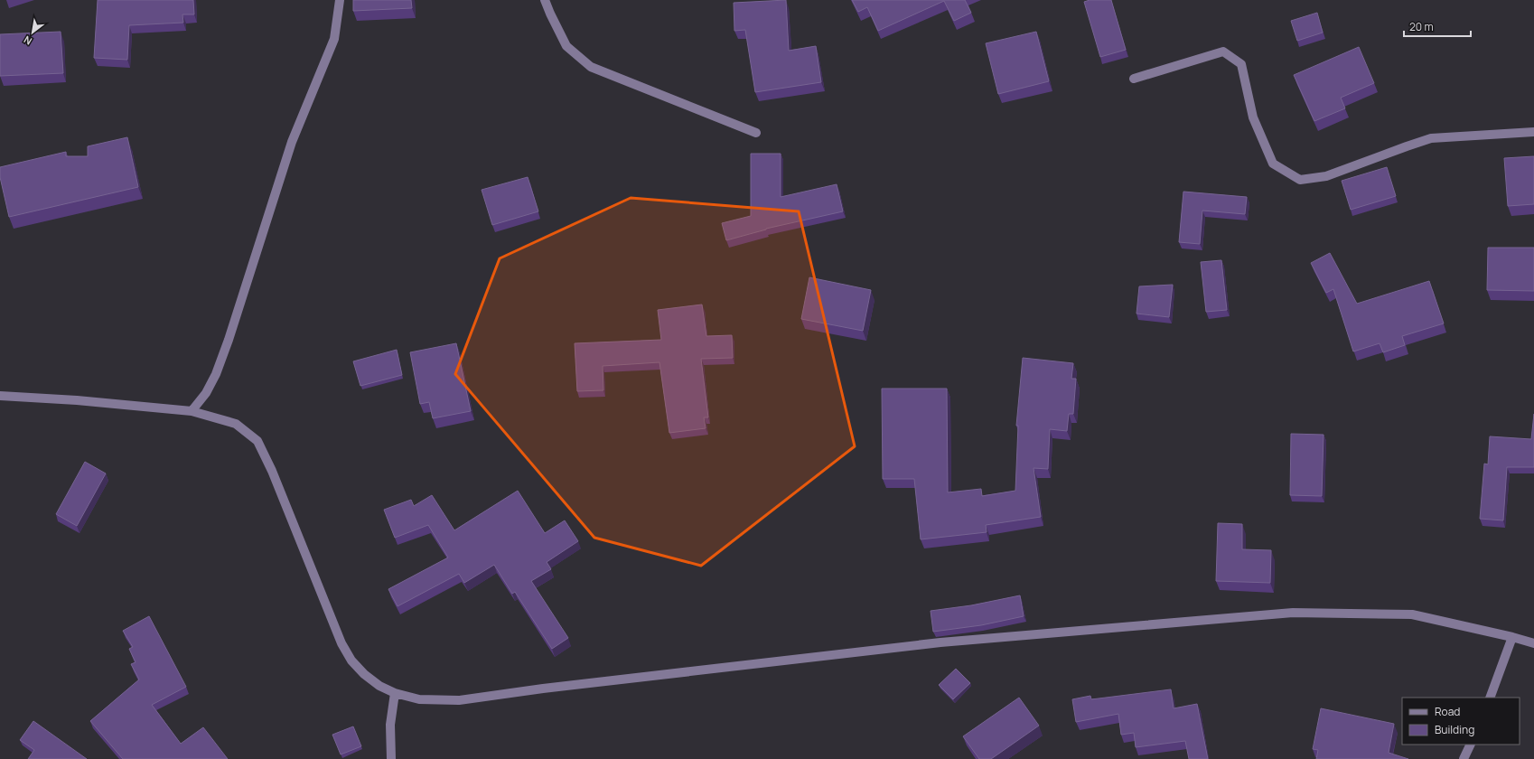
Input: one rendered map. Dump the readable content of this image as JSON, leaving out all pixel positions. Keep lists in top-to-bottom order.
{
  "legend": ["Road", "Building"],
  "scale_bar": "20 m",
  "north": "bottom left"
}
